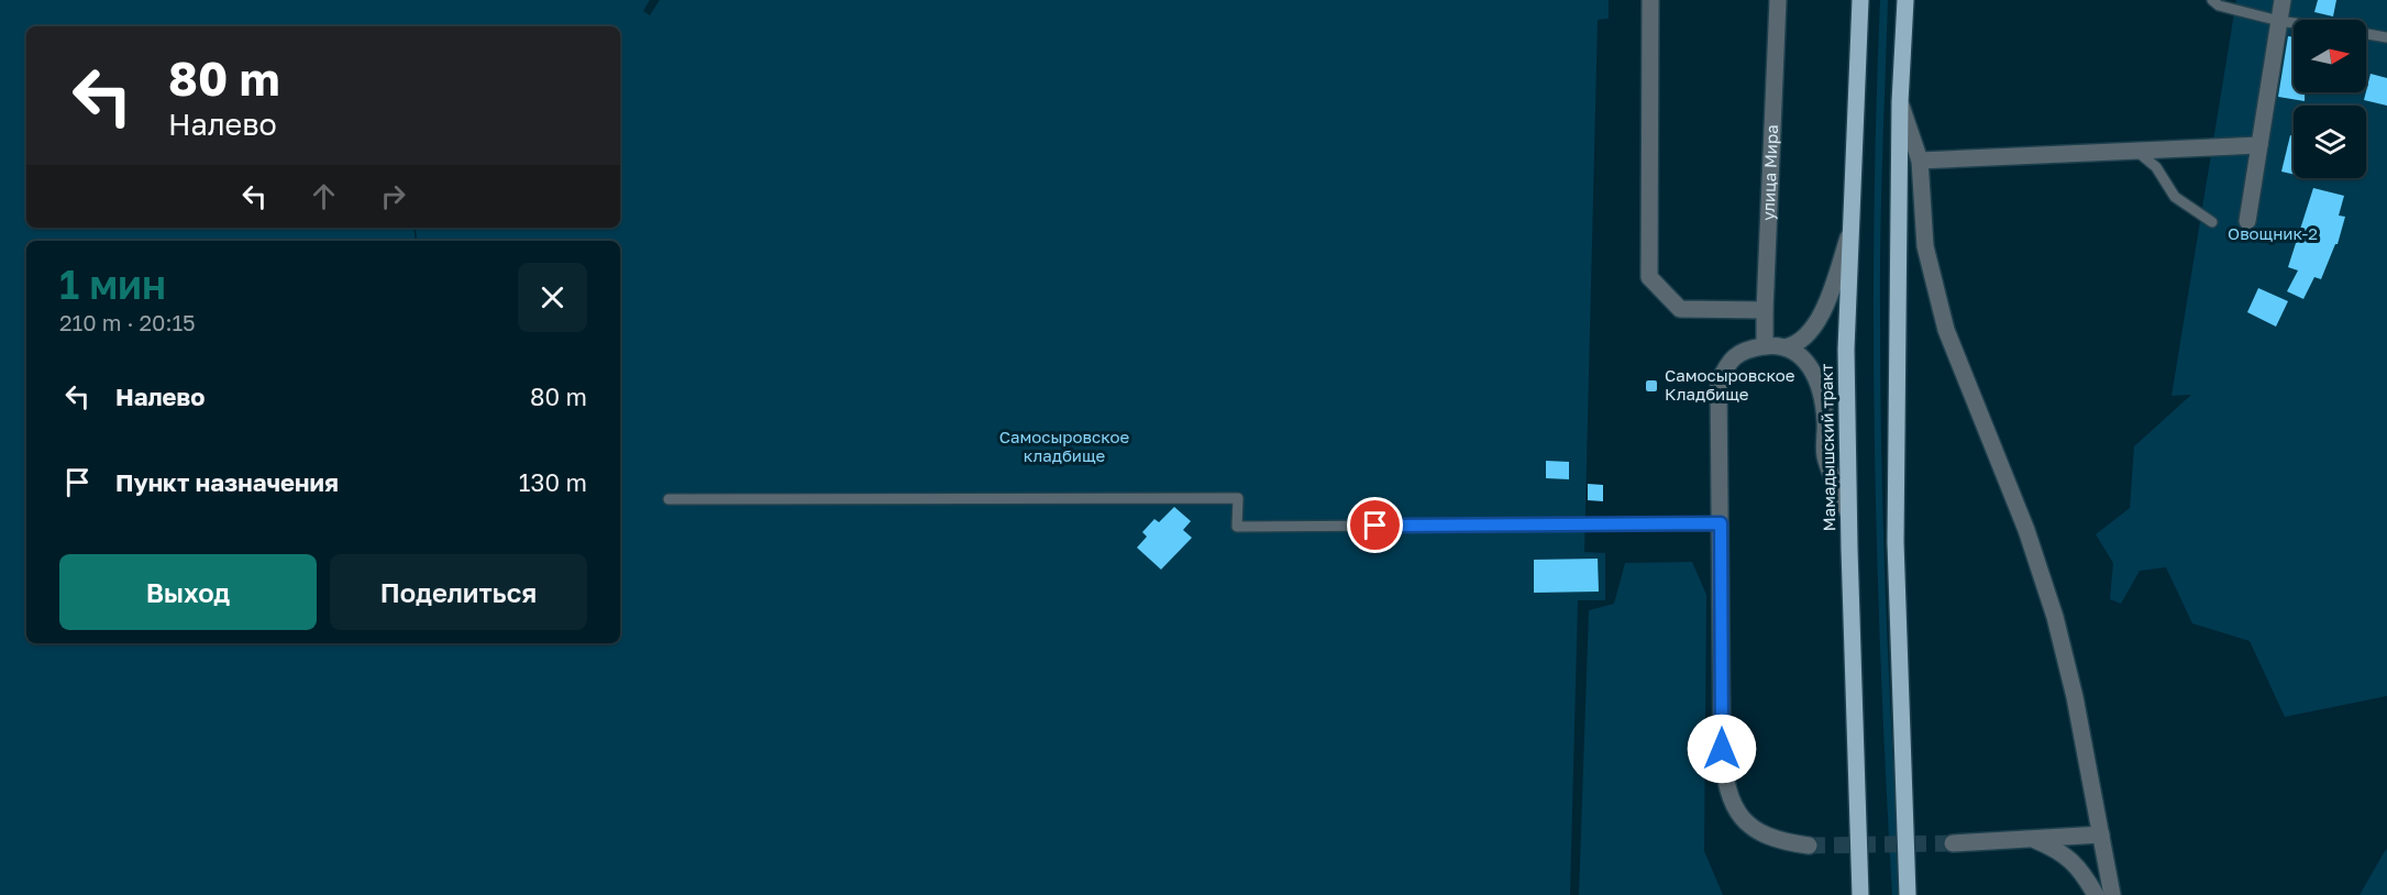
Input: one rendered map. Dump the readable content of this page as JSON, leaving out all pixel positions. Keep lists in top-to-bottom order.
{
  "streets": {
    "main road": ["Мамадышский тракт"],
    "street": ["улица Мира"]
  },
  "parks": ["Овощник-2", "Самосыровское кладбище"],
  "places": {
    "transit": ["Самосыровское Кладбище"]
  },
  "north": "right",
  "page": {
    "turn": ["80 m", "Налево"],
    "heading": ["1 мин", "210 m · 20:15"],
    "list": [
      {
        "name": "Налево",
        "value": "80 m"
      },
      {
        "name": "Пункт назначения",
        "value": "130 m"
      }
    ],
    "buttons": ["Выход", "Поделиться"]
  }
}
